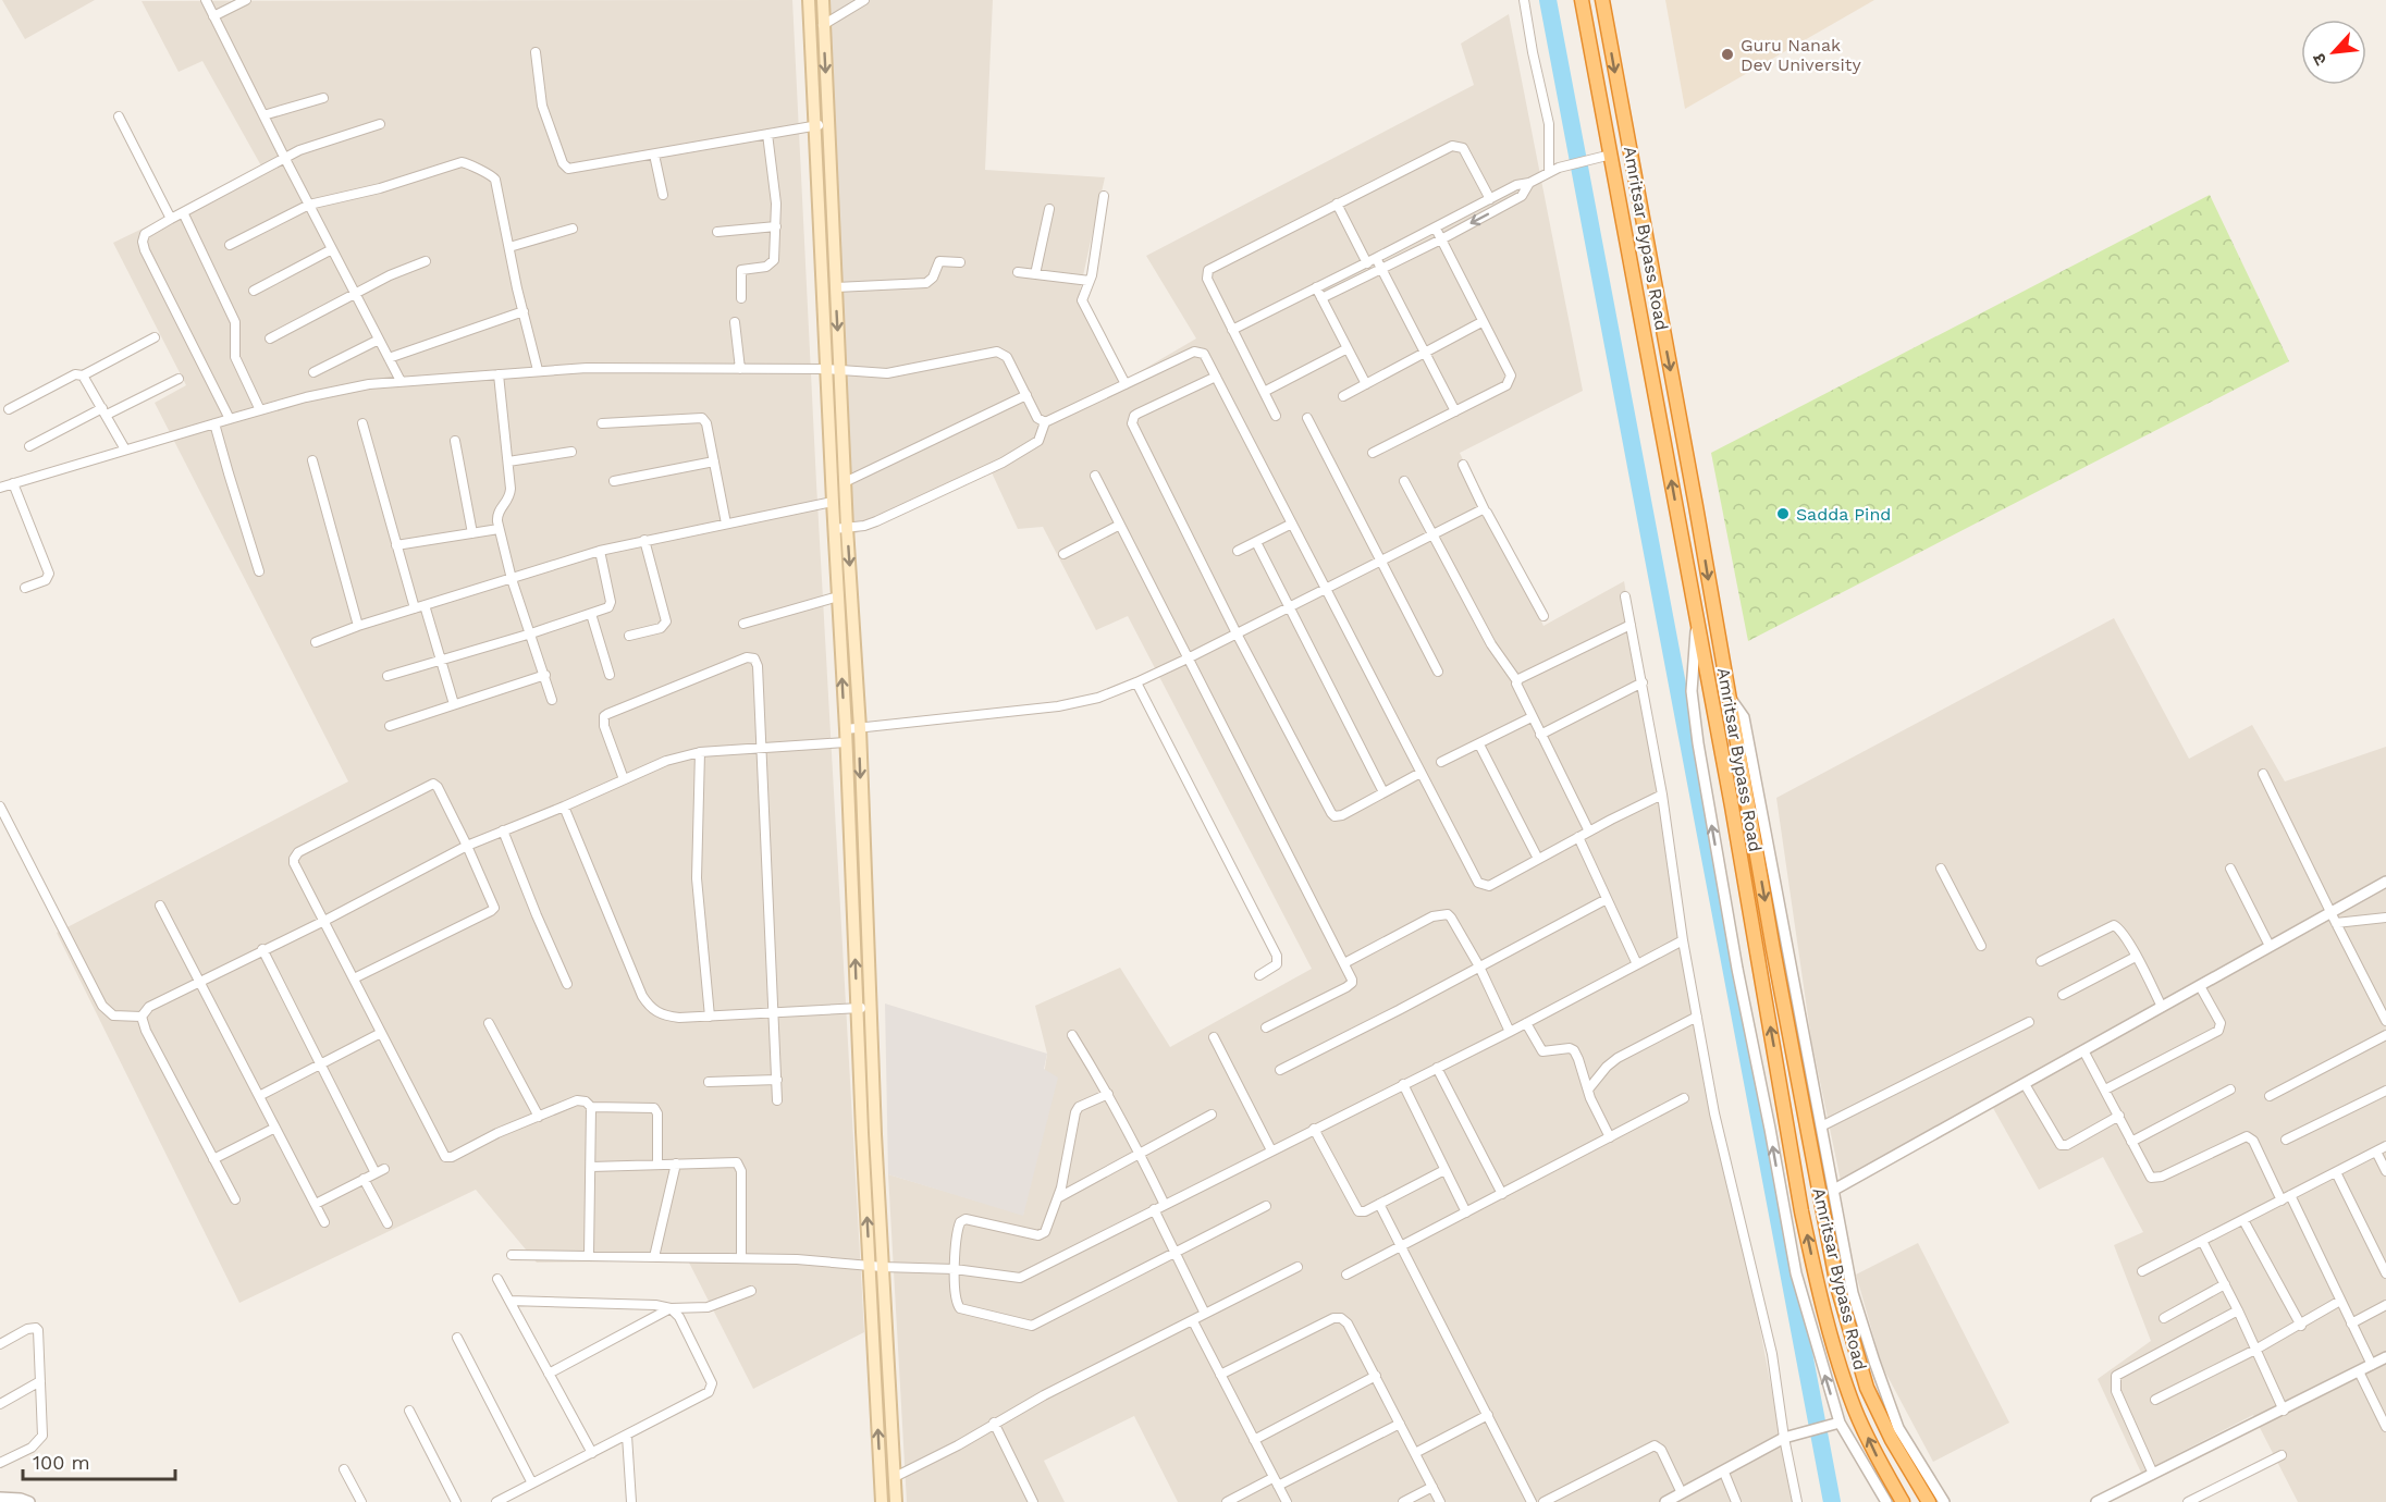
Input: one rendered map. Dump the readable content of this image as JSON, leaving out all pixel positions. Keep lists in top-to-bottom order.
{
  "streets": {
    "highway": ["Amritsar Bypass Road"]
  },
  "places": ["Guru Nanak Dev University", "Sadda Pind"],
  "scale_bar": "100 m",
  "north": "bottom left"
}
